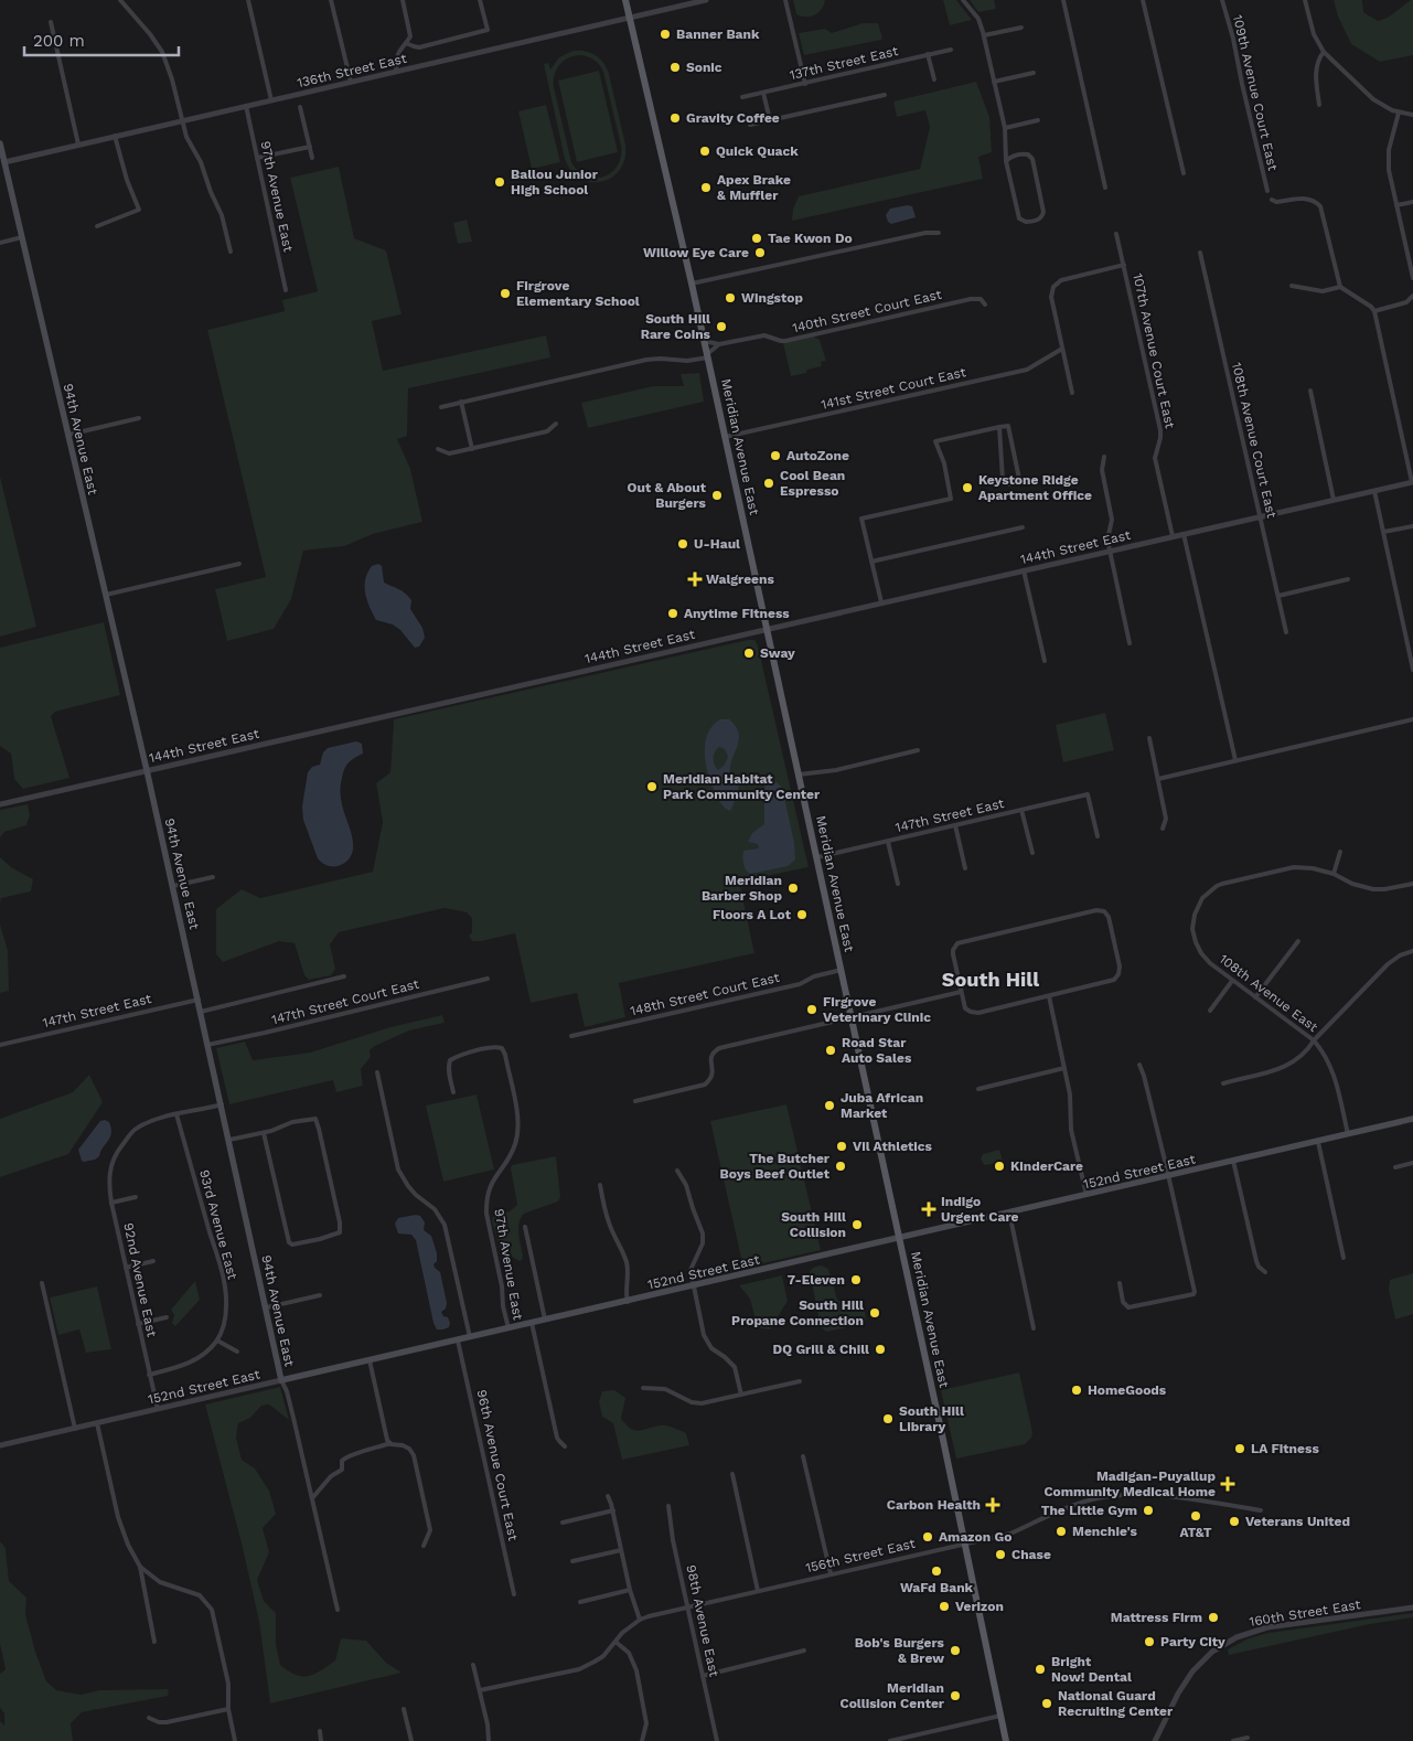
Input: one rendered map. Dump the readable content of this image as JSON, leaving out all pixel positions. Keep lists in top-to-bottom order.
{
  "streets": {
    "main road": ["94th Avenue East", "Meridian Avenue East", "152nd Street East"],
    "street": [
      "137th Street East",
      "136th Street East",
      "109th Avenue Court East",
      "97th Avenue East",
      "140th Street Court East",
      "107th Avenue Court East",
      "141st Street Court East",
      "108th Avenue Court East",
      "144th Street East",
      "147th Street East",
      "108th Avenue East",
      "148th Street Court East",
      "147th Street Court East",
      "93rd Avenue East",
      "92nd Avenue East",
      "96th Avenue Court East",
      "156th Street East",
      "160th Street East",
      "98th Avenue East"
    ]
  },
  "crossings": [
    ["136th Street East", "97th Avenue East"],
    ["136th Street East", "94th Avenue East"],
    ["136th Street East", "Meridian Avenue East"],
    ["97th Avenue East", "152nd Street East"],
    ["140th Street Court East", "Meridian Avenue East"],
    ["107th Avenue Court East", "144th Street East"],
    ["141st Street Court East", "Meridian Avenue East"],
    ["94th Avenue East", "144th Street East"],
    ["94th Avenue East", "147th Street East"],
    ["94th Avenue East", "147th Street Court East"],
    ["94th Avenue East", "152nd Street East"],
    ["108th Avenue Court East", "144th Street East"],
    ["Meridian Avenue East", "144th Street East"],
    ["Meridian Avenue East", "147th Street East"],
    ["Meridian Avenue East", "148th Street Court East"],
    ["Meridian Avenue East", "152nd Street East"],
    ["Meridian Avenue East", "156th Street East"],
    ["108th Avenue East", "152nd Street East"],
    ["152nd Street East", "92nd Avenue East"],
    ["152nd Street East", "96th Avenue Court East"],
    ["93rd Avenue East", "92nd Avenue East"],
    ["156th Street East", "98th Avenue East"]
  ],
  "districts": ["South Hill"],
  "places": {
    "other": [
      "Banner Bank",
      "Sonic",
      "Gravity Coffee",
      "Quick Quack",
      "Ballou Junior High School",
      "Apex Brake & Muffler",
      "Tae Kwon Do",
      "Willow Eye Care",
      "Firgrove Elementary School",
      "Wingstop",
      "South Hill Rare Coins",
      "AutoZone",
      "Cool Bean Espresso",
      "Keystone Ridge Apartment Office",
      "Out & About Burgers",
      "U-Haul",
      "Anytime Fitness",
      "Sway",
      "Meridian Habitat Park Community Center",
      "Meridian Barber Shop",
      "Floors A Lot",
      "Firgrove Veterinary Clinic",
      "Road Star Auto Sales",
      "Juba African Market",
      "Vil Athletics",
      "The Butcher Boys Beef Outlet",
      "KinderCare",
      "South Hill Collision",
      "7-Eleven",
      "South Hill Propane Connection",
      "DQ Grill & Chill",
      "HomeGoods",
      "South Hill Library",
      "LA Fitness",
      "The Little Gym",
      "AT&T",
      "Veterans United",
      "Menchie's",
      "Amazon Go",
      "Chase",
      "WaFd Bank",
      "Verizon",
      "Mattress Firm",
      "Party City",
      "Bob's Burgers & Brew",
      "Bright Now! Dental",
      "Meridian Collision Center",
      "National Guard Recruiting Center"
    ],
    "health": [
      "Walgreens",
      "Indigo Urgent Care",
      "Madigan-Puyallup Community Medical Home",
      "Carbon Health"
    ]
  },
  "scale_bar": "200 m"
}
